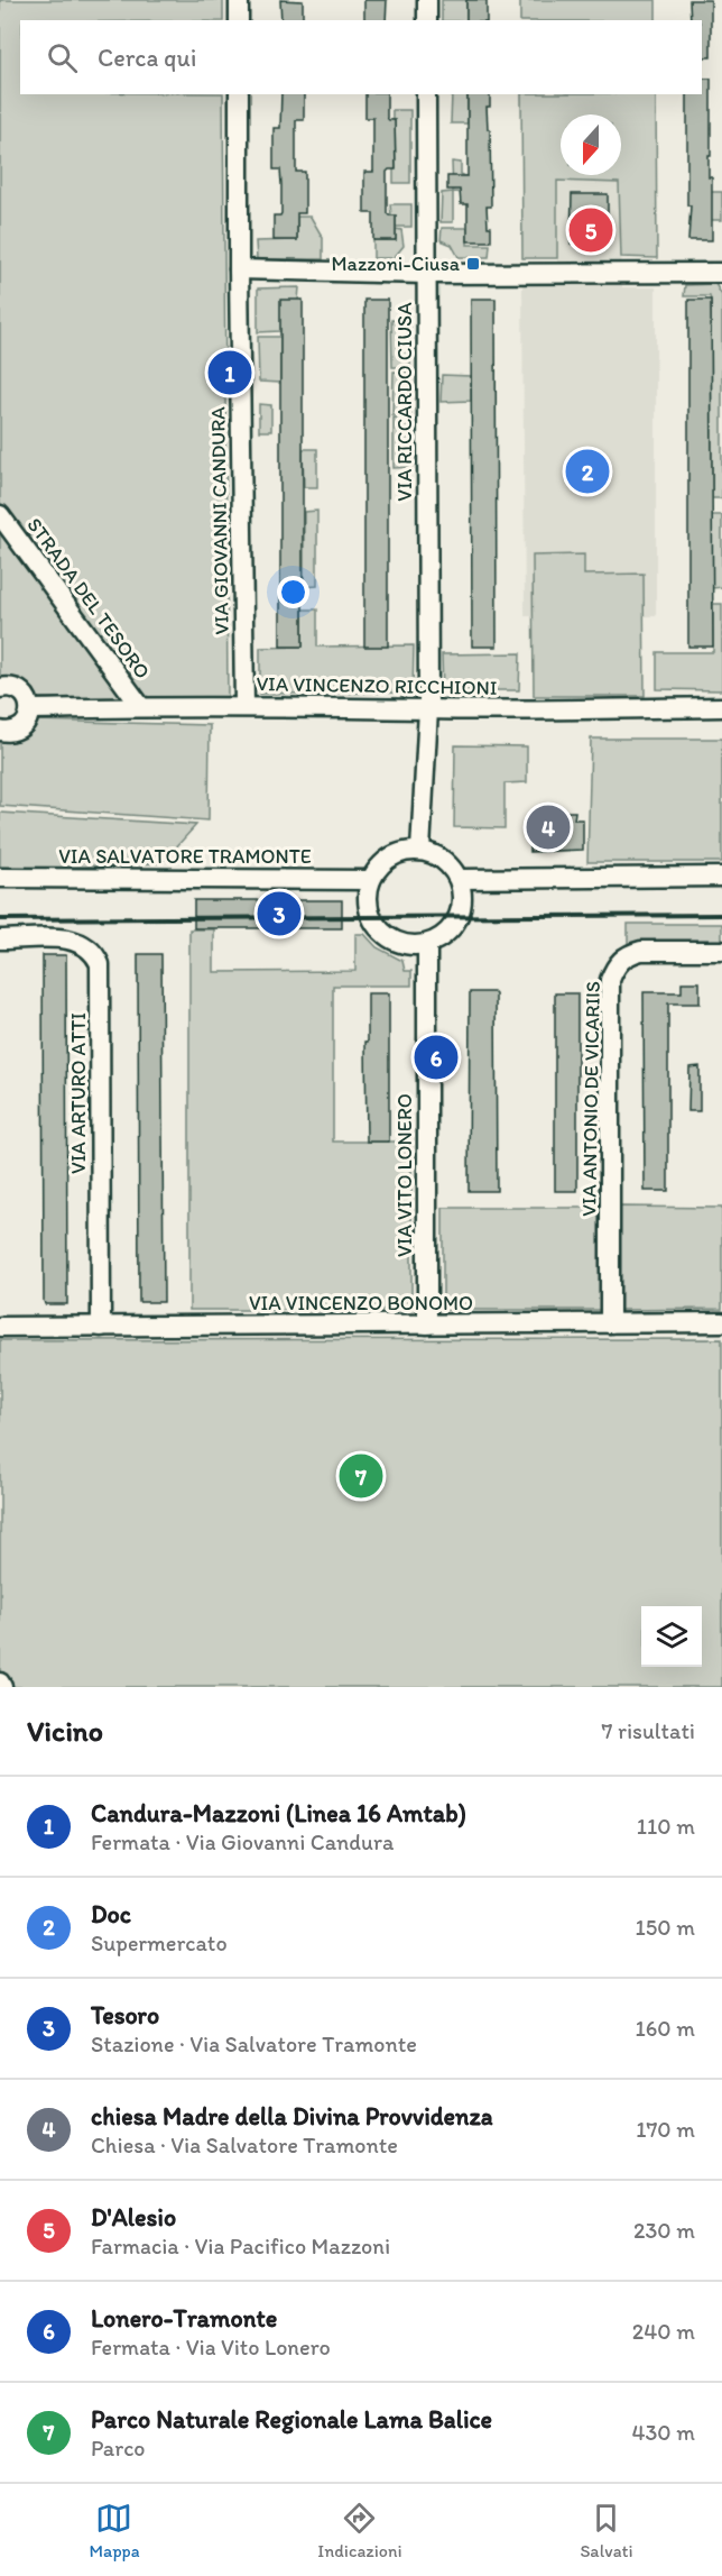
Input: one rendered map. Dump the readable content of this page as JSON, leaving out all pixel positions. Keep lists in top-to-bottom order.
{
  "streets": {
    "street": [
      "VIA RICCARDO CIUSA",
      "VIA GIOVANNI CANDURA",
      "STRADA DEL TESORO",
      "VIA VINCENZO RICCHIONI",
      "VIA SALVATORE TRAMONTE",
      "VIA ARTURO ATTI",
      "VIA ANTONIO DE VICARIIS",
      "VIA VITO LONERO",
      "VIA VINCENZO BONOMO"
    ]
  },
  "crossings": [
    ["VIA RICCARDO CIUSA", "VIA VINCENZO RICCHIONI"],
    ["VIA RICCARDO CIUSA", "VIA SALVATORE TRAMONTE"],
    ["VIA RICCARDO CIUSA", "VIA VITO LONERO"],
    ["VIA GIOVANNI CANDURA", "VIA VINCENZO RICCHIONI"],
    ["STRADA DEL TESORO", "VIA VINCENZO RICCHIONI"],
    ["VIA SALVATORE TRAMONTE", "VIA VITO LONERO"],
    ["VIA ARTURO ATTI", "VIA VINCENZO BONOMO"],
    ["VIA ANTONIO DE VICARIIS", "VIA VINCENZO BONOMO"],
    ["VIA VITO LONERO", "VIA VINCENZO BONOMO"]
  ],
  "places": {
    "transit": ["Mazzoni-Ciusa"]
  },
  "north": "bottom",
  "page": {
    "search": "Cerca qui",
    "pins": [
      "5",
      "1",
      "2",
      "4",
      "3",
      "6",
      "7"
    ],
    "heading": ["Vicino", "7 risultati"],
    "list": [
      {
        "mark": "1",
        "name": "Candura-Mazzoni (Linea 16 Amtab)",
        "note": "Fermata · Via Giovanni Candura",
        "value": "110 m"
      },
      {
        "mark": "2",
        "name": "Doc",
        "note": "Supermercato",
        "value": "150 m"
      },
      {
        "mark": "3",
        "name": "Tesoro",
        "note": "Stazione · Via Salvatore Tramonte",
        "value": "160 m"
      },
      {
        "mark": "4",
        "name": "chiesa Madre della Divina Provvidenza",
        "note": "Chiesa · Via Salvatore Tramonte",
        "value": "170 m"
      },
      {
        "mark": "5",
        "name": "D'Alesio",
        "note": "Farmacia · Via Pacifico Mazzoni",
        "value": "230 m"
      },
      {
        "mark": "6",
        "name": "Lonero-Tramonte",
        "note": "Fermata · Via Vito Lonero",
        "value": "240 m"
      },
      {
        "mark": "7",
        "name": "Parco Naturale Regionale Lama Balice",
        "note": "Parco",
        "value": "430 m"
      }
    ],
    "nav": ["Mappa", "Indicazioni", "Salvati"]
  }
}
